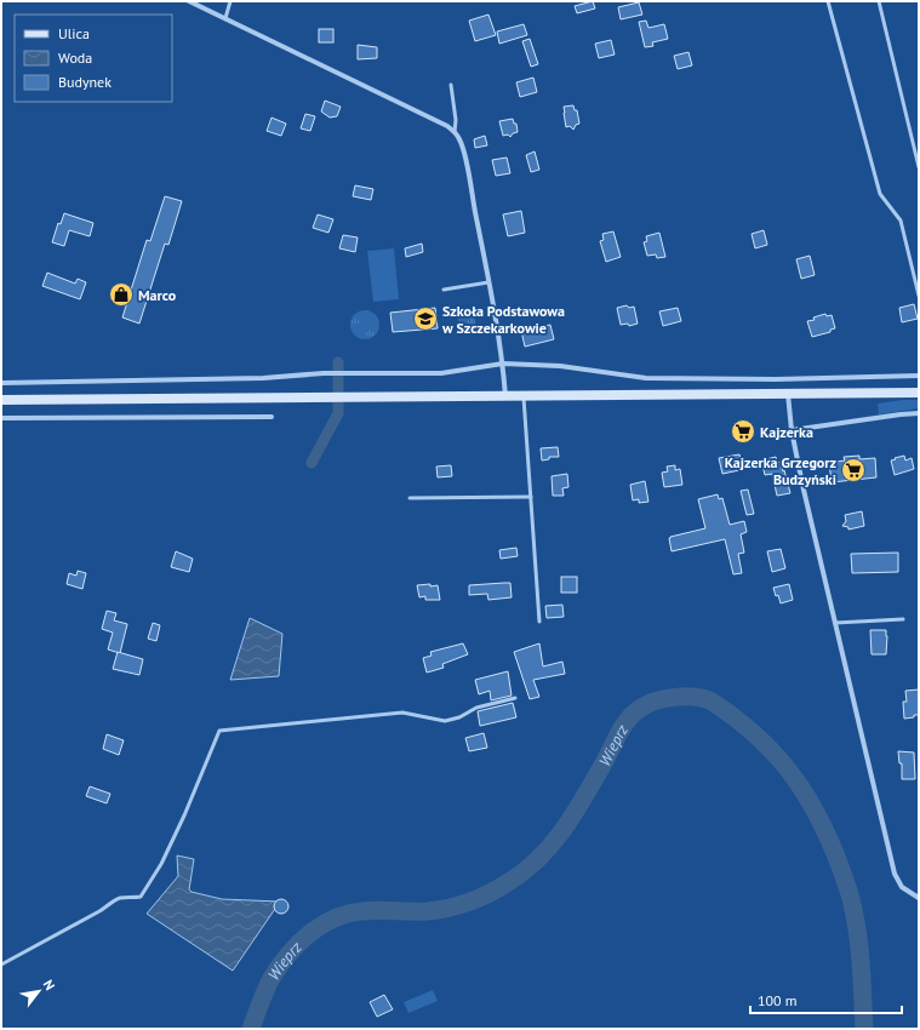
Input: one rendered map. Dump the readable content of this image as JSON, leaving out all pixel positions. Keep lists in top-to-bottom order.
{
  "water": ["Wieprz"],
  "places": {
    "shop": ["Marco"],
    "school or university": ["Szkoła Podstawowa w Szczekarkowie"],
    "supermarket": ["Kajzerka", "Kajzerka Grzegorz Budzyński"]
  },
  "legend": ["Ulica", "Woda", "Budynek"],
  "scale_bar": "100 m",
  "north": "top right"
}
